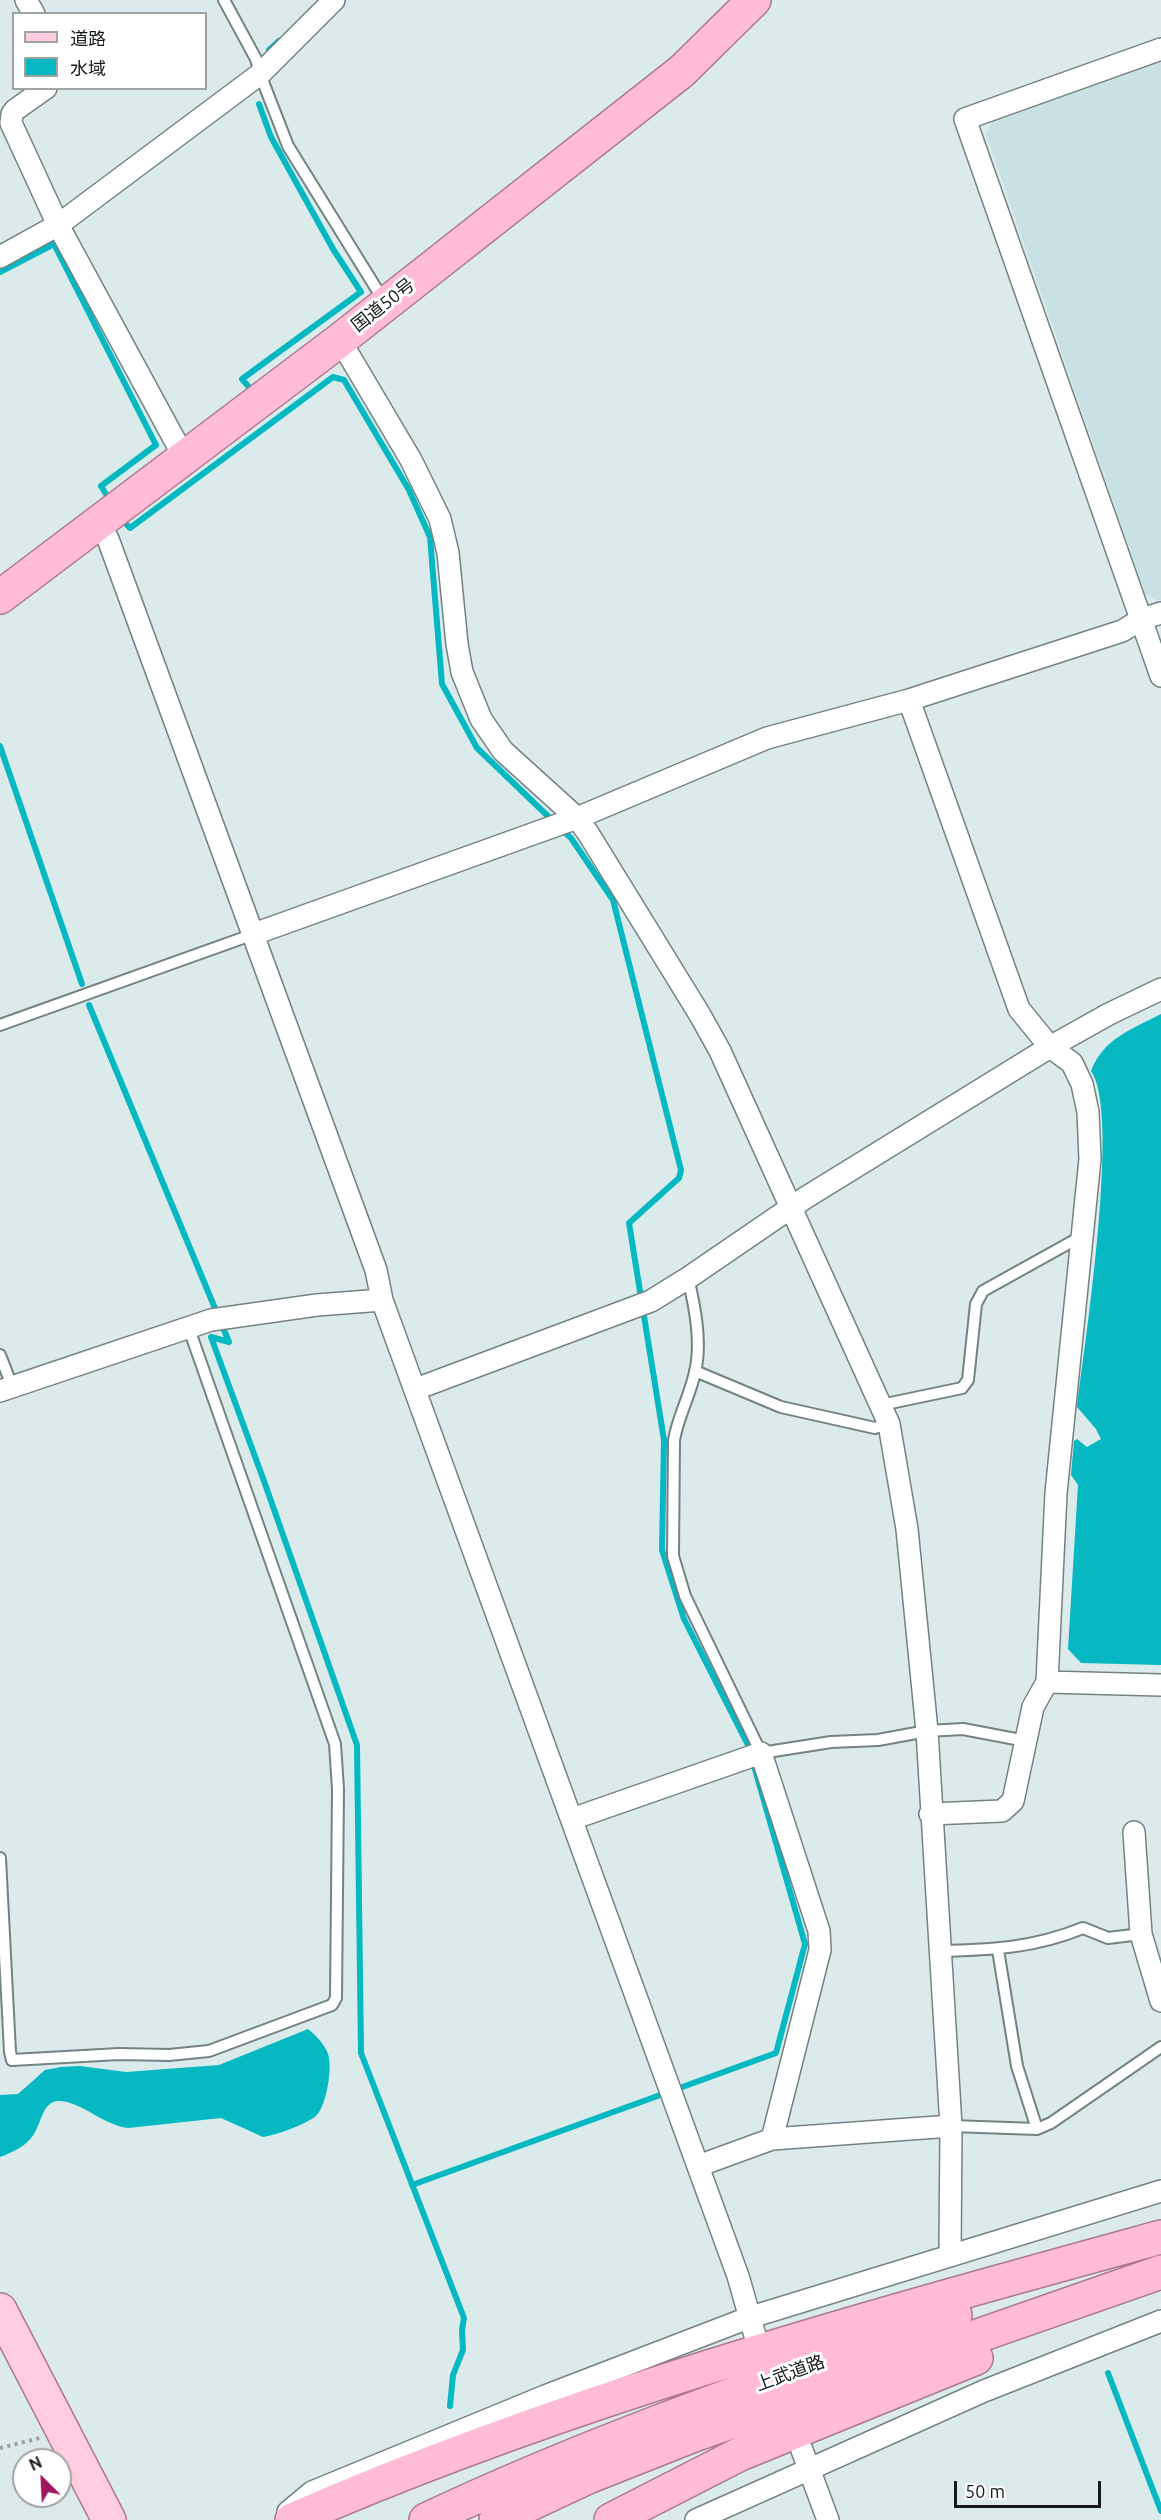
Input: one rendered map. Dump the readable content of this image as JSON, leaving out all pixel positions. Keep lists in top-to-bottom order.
{
  "streets": {
    "highway": ["国道50号", "上武道路"]
  },
  "legend": ["道路", "水域"],
  "scale_bar": "50 m",
  "north": "top left"
}
